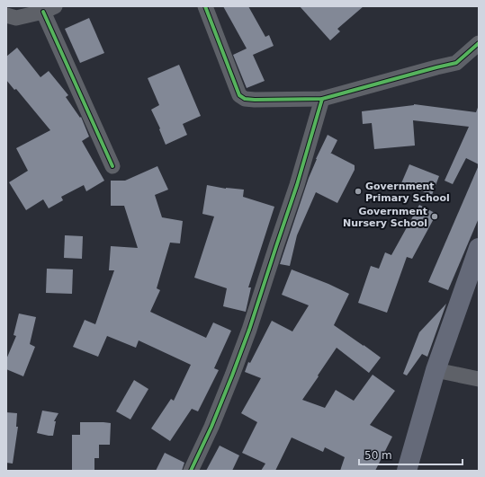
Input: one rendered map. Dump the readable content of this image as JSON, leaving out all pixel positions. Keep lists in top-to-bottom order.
{
  "places": ["Government Primary School", "Government Nursery School"],
  "scale_bar": "50 m"
}
